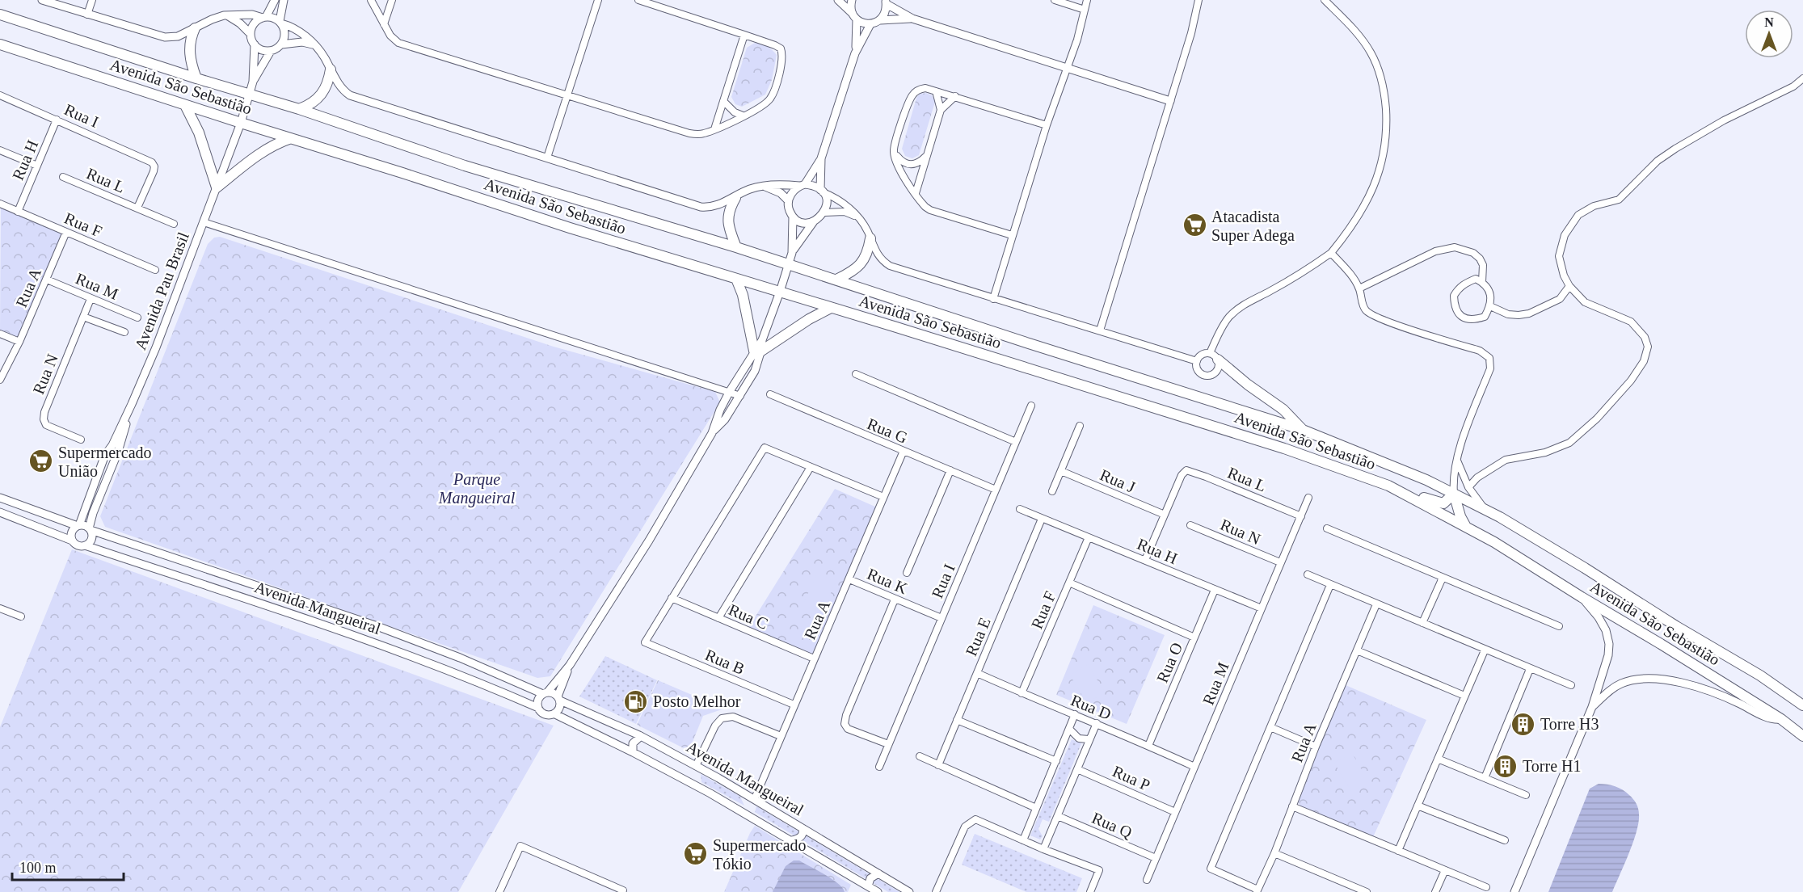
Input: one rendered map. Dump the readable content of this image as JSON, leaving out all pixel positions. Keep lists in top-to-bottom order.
{
  "streets": {
    "main road": ["Avenida São Sebastião"],
    "street": [
      "Rua I",
      "Rua H",
      "Rua L",
      "Rua F",
      "Rua M",
      "Rua A",
      "Avenida Pau Brasil",
      "Rua N",
      "Rua G",
      "Rua J",
      "Rua K",
      "Avenida Mangueiral",
      "Rua C",
      "Rua E",
      "Rua B",
      "Rua O",
      "Rua D",
      "Rua P",
      "Rua Q"
    ]
  },
  "crossings": [
    ["Avenida São Sebastião", "Avenida Pau Brasil"],
    ["Rua I", "Rua H"],
    ["Rua I", "Rua L"],
    ["Rua I", "Rua G"],
    ["Rua I", "Rua K"],
    ["Rua H", "Rua F"],
    ["Rua H", "Rua M"],
    ["Rua H", "Rua E"],
    ["Rua H", "Rua O"],
    ["Rua L", "Rua M"],
    ["Rua L", "Rua J"],
    ["Rua F", "Rua A"],
    ["Rua F", "Rua D"],
    ["Rua M", "Rua A"],
    ["Rua M", "Rua N"],
    ["Rua M", "Rua D"],
    ["Rua M", "Rua P"],
    ["Rua M", "Rua Q"],
    ["Rua A", "Rua G"],
    ["Rua A", "Rua K"],
    ["Rua A", "Avenida Mangueiral"],
    ["Rua A", "Rua C"],
    ["Rua A", "Rua B"],
    ["Rua C", "Rua B"],
    ["Rua E", "Rua D"],
    ["Rua O", "Rua D"]
  ],
  "parks": ["Parque Mangueiral"],
  "places": {
    "supermarket": ["Atacadista Super Adega", "Supermercado União", "Supermercado Tókio"],
    "fuel station": ["Posto Melhor"],
    "building": ["Torre H3", "Torre H1"]
  },
  "scale_bar": "100 m",
  "north": "top"
}
